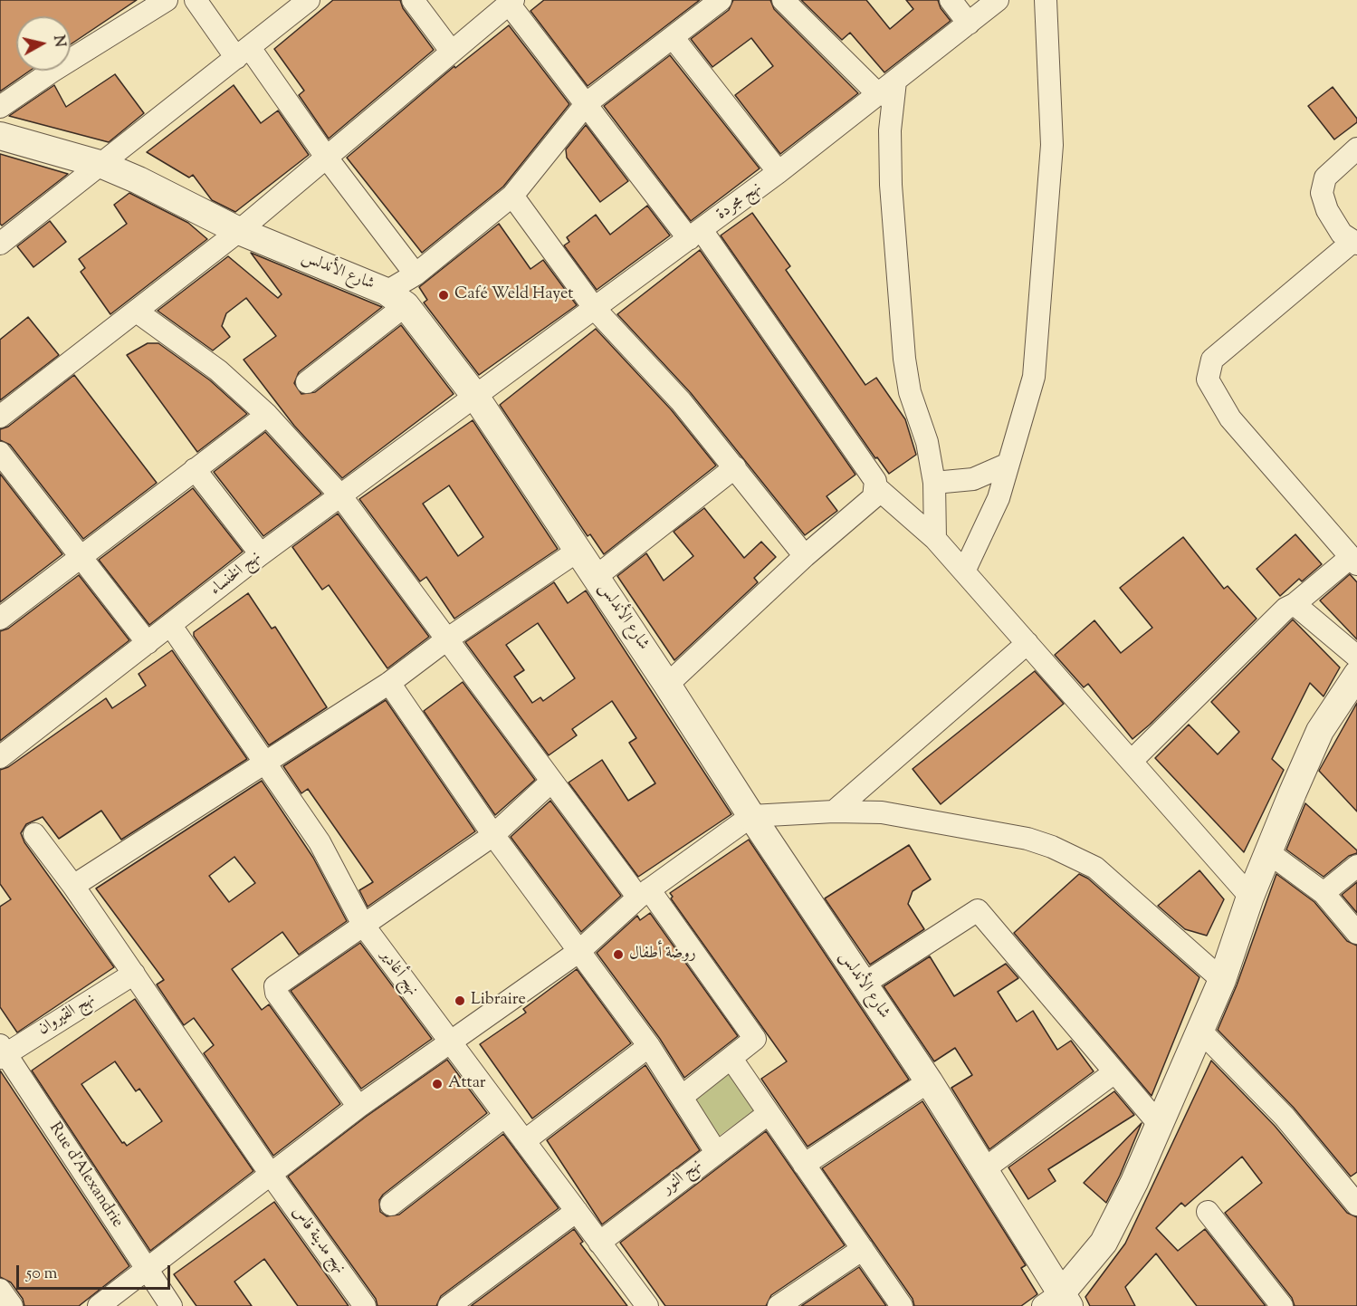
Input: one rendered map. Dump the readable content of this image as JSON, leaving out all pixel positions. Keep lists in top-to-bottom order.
{
  "streets": {
    "street": [
      "نهج مجردة",
      "شارع الأندلس",
      "نهج الخنساء",
      "نهج أغادير",
      "نهج القيروان",
      "Rue d'Alexandrie",
      "نهج النور",
      "نهج مدينة فاس"
    ]
  },
  "crossings": [
    ["نهج مجردة", "شارع الأندلس"],
    ["نهج مجردة", "نهج الخنساء"],
    ["شارع الأندلس", "نهج الخنساء"],
    ["نهج الخنساء", "نهج أغادير"],
    ["نهج أغادير", "نهج النور"],
    ["نهج القيروان", "Rue d'Alexandrie"],
    ["نهج القيروان", "نهج مدينة فاس"]
  ],
  "places": [
    "Café Weld Hayet",
    "روضة أطفال",
    "Libraire",
    "Attar"
  ],
  "scale_bar": "50 m",
  "north": "right"
}
